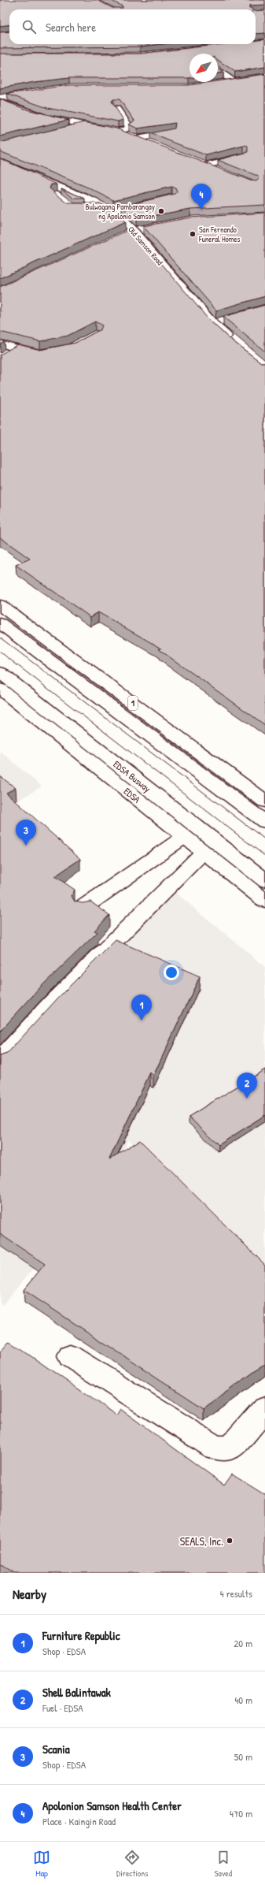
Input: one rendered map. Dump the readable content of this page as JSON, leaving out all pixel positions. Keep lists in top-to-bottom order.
{
  "streets": {
    "main road": [
      "Old Samson Road",
      "1",
      "EDSA Busway",
      "EDSA"
    ]
  },
  "places": ["Bulwagang Pambarangay ng Apolonio Samson", "San Fernando Funeral Homes", "SEALS, Inc."],
  "north": "bottom left",
  "page": {
    "search": "Search here",
    "pins": [
      "4",
      "3",
      "1",
      "2"
    ],
    "heading": ["Nearby", "4 results"],
    "list": [
      {
        "mark": "1",
        "name": "Furniture Republic",
        "note": "Shop · EDSA",
        "value": "20 m"
      },
      {
        "mark": "2",
        "name": "Shell Balintawak",
        "note": "Fuel · EDSA",
        "value": "40 m"
      },
      {
        "mark": "3",
        "name": "Scania",
        "note": "Shop · EDSA",
        "value": "50 m"
      },
      {
        "mark": "4",
        "name": "Apolonion Samson Health Center",
        "note": "Place · Kaingin Road",
        "value": "470 m"
      }
    ],
    "nav": ["Map", "Directions", "Saved"]
  }
}
